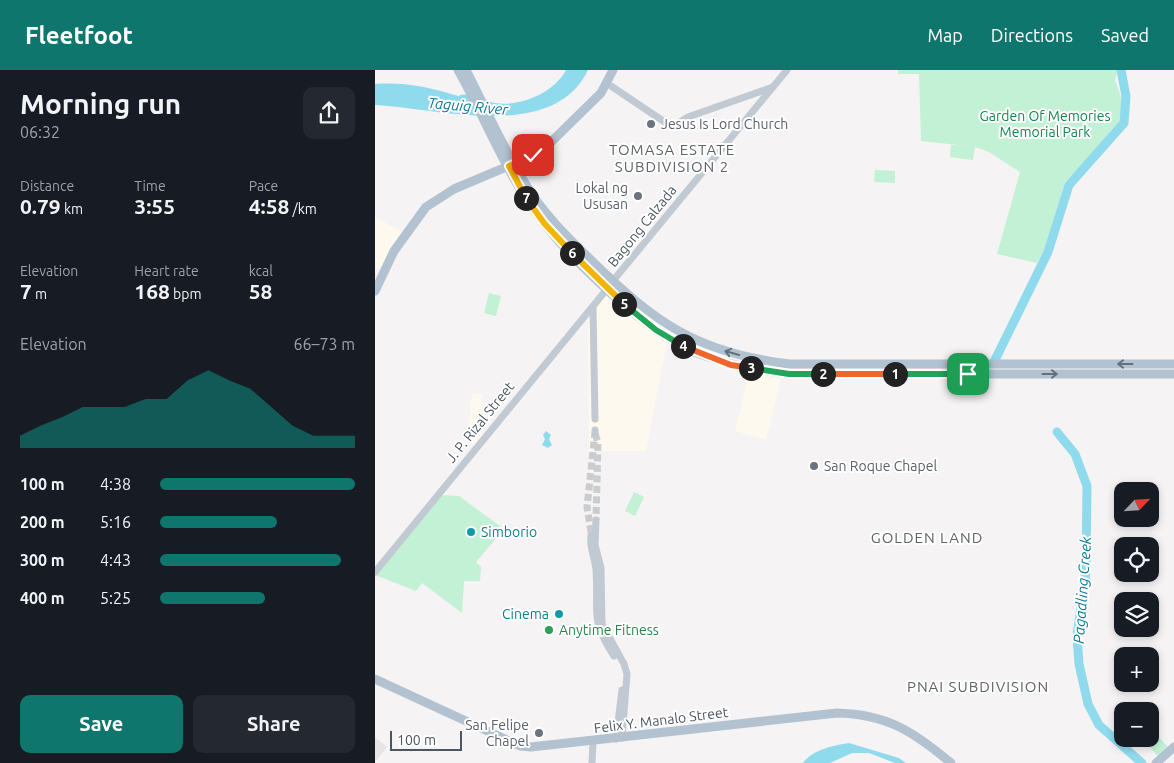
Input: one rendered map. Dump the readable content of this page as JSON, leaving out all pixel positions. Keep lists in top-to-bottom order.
{
  "streets": {
    "main road": ["Felix Y. Manalo Street"],
    "street": ["Bagong Calzada", "J. P. Rizal Street"]
  },
  "crossings": [
    ["Bagong Calzada", "J. P. Rizal Street"]
  ],
  "districts": ["TOMASA ESTATE SUBDIVISION 2", "GOLDEN LAND", "PNAI SUBDIVISION"],
  "water": ["Taguig River", "Pagadling Creek"],
  "parks": ["Garden Of Memories Memorial Park"],
  "places": [
    "Jesus Is Lord Church",
    "Lokal ng Ususan",
    "San Roque Chapel",
    "Simborio",
    "Cinema",
    "Anytime Fitness",
    "San Felipe Chapel"
  ],
  "scale_bar": "100 m",
  "north": "top right",
  "page": {
    "header": "Fleetfoot",
    "nav": ["Map", "Directions", "Saved"],
    "heading": ["Morning run", "06:32"],
    "stats": [
      ["Distance", "0.79 km"],
      ["Time", "3:55"],
      ["Pace", "4:58 /km"],
      ["Elevation", "7 m"],
      ["Heart rate", "168 bpm"],
      ["kcal", "58"]
    ],
    "pins": [
      "7",
      "6",
      "5",
      "4",
      "3",
      "1",
      "2"
    ],
    "chart": ["Elevation", "66–73 m"],
    "list": [
      {
        "name": "100 m",
        "note": "4:38"
      },
      {
        "name": "200 m",
        "note": "5:16"
      },
      {
        "name": "300 m",
        "note": "4:43"
      },
      {
        "name": "400 m",
        "note": "5:25"
      }
    ],
    "map_buttons": ["+", "−"],
    "buttons": ["Save", "Share"],
    "scale": "100 m"
  }
}
